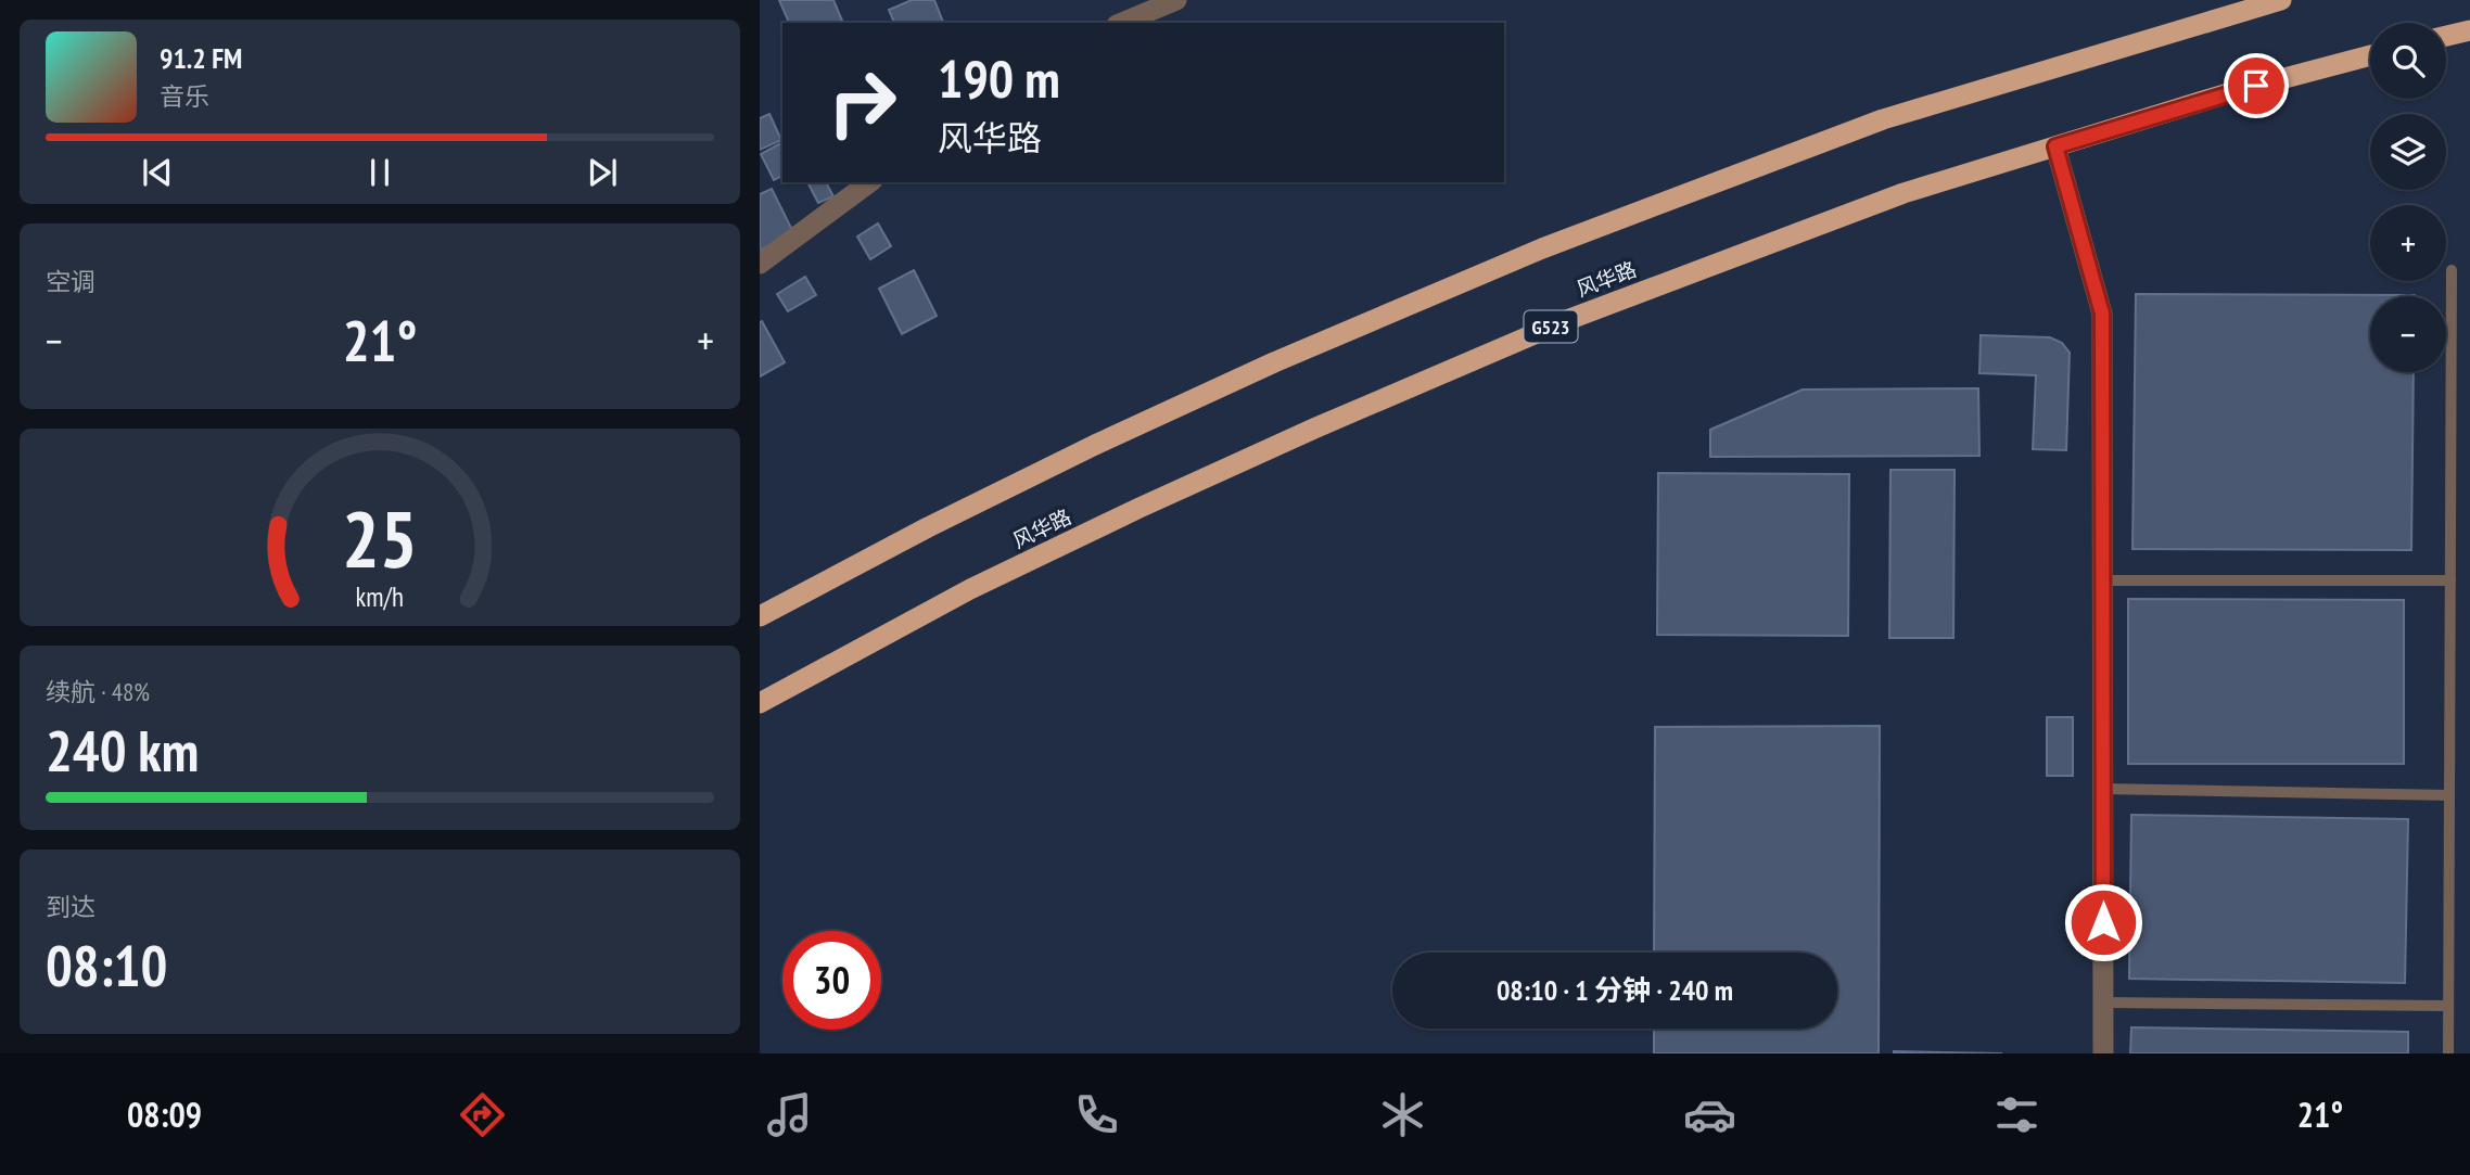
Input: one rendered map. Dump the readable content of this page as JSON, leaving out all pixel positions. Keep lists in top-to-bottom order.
{
  "streets": {
    "highway": ["风华路", "G523"]
  },
  "page": {
    "map_buttons": ["+", "−"],
    "turn": ["190 m", "风华路"],
    "song": ["91.2 FM", "音乐"],
    "tile": [
      "空调",
      ["续航 · 48%", "240 km"],
      ["到达", "08:10"]
    ],
    "heat": ["−", "21°", "+"],
    "limit": "30",
    "trip": "08:10 · 1 分钟 · 240 m",
    "tabs": ["08:09", "21°"],
    "gauge": ["25", "km/h"]
  }
}
